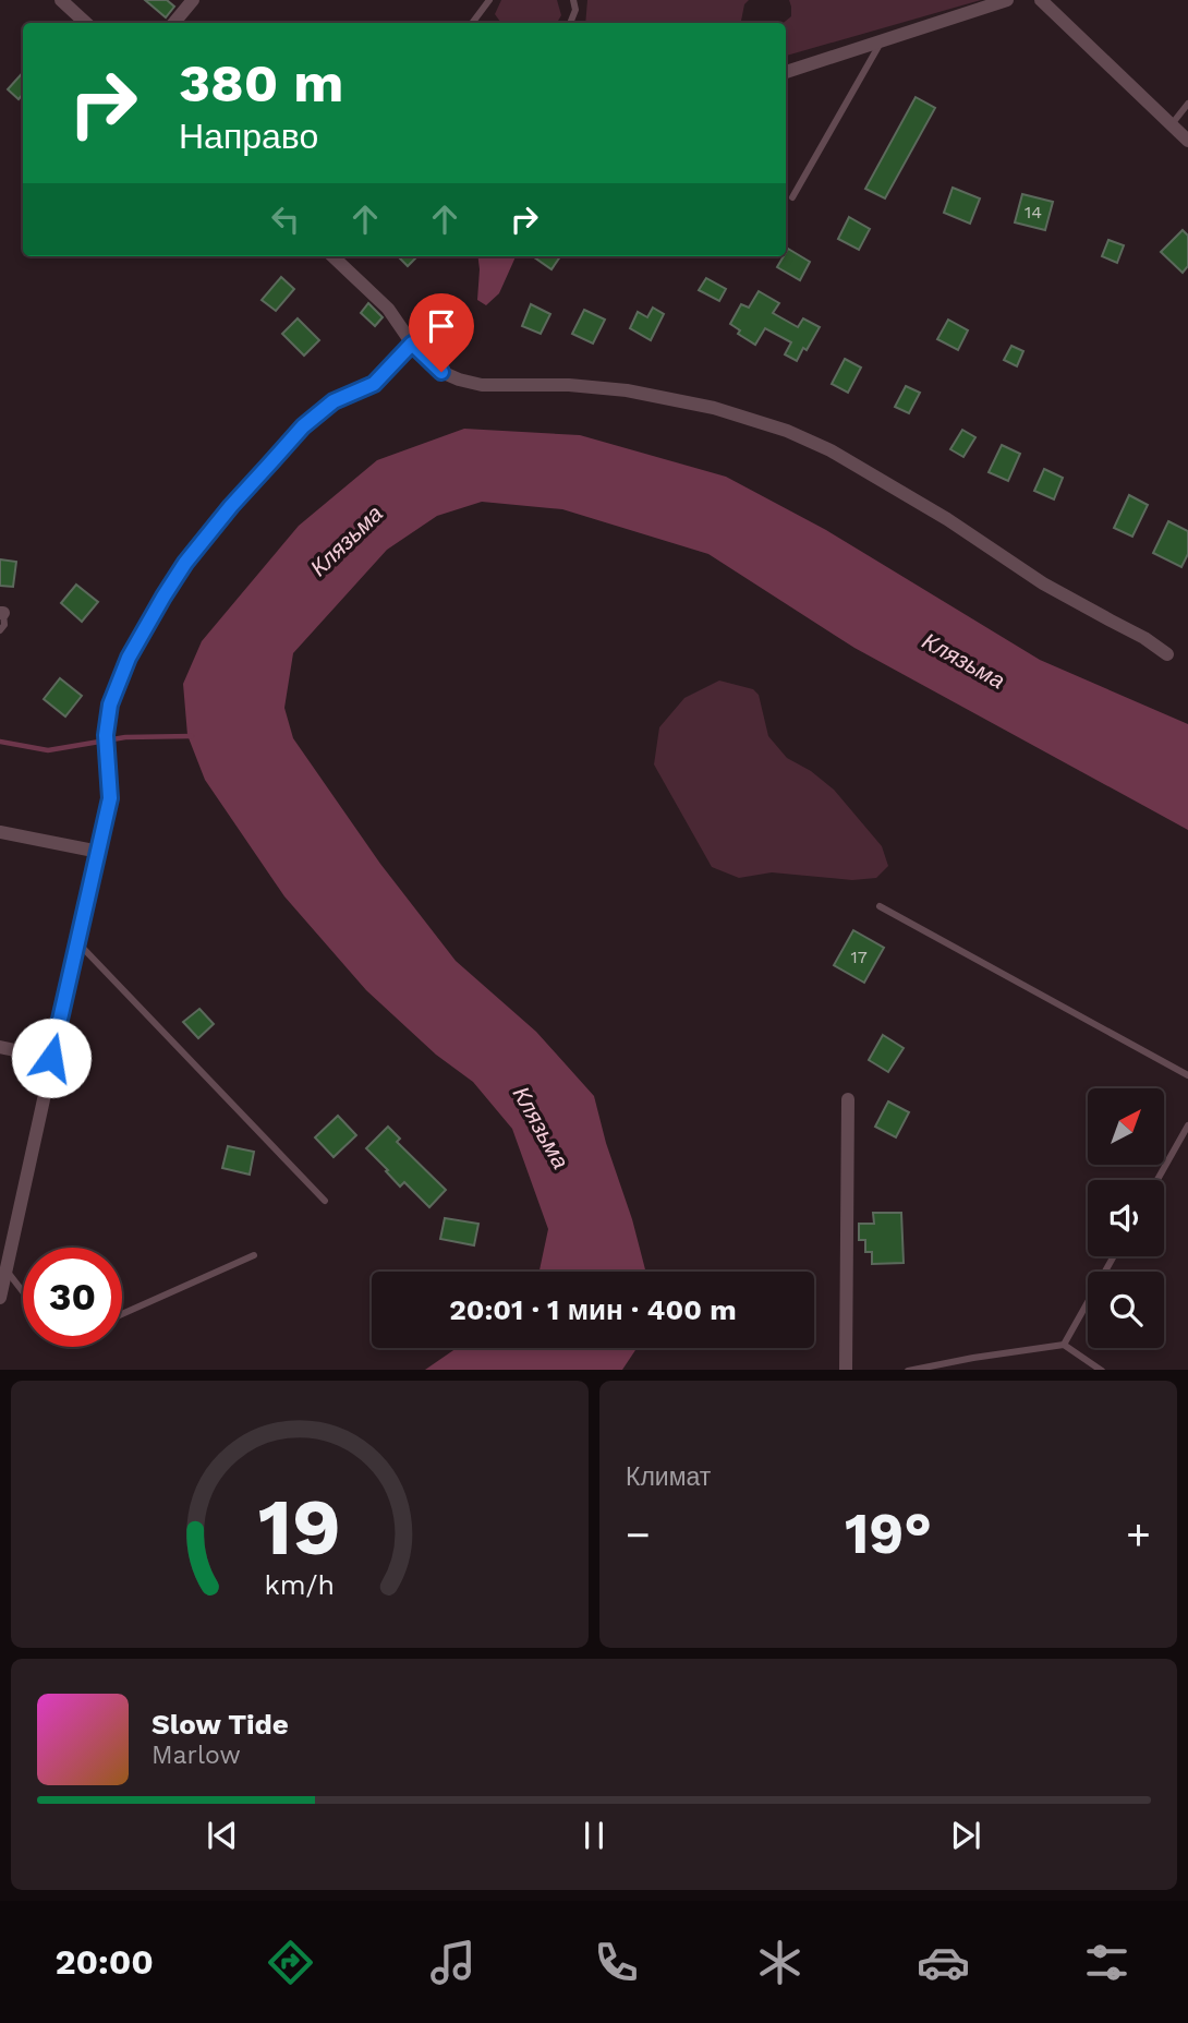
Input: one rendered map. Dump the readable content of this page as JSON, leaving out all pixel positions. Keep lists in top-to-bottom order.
{
  "water": ["Клязьма"],
  "house_numbers": ["14", "17"],
  "north": "top right",
  "page": {
    "turn": ["380 m", "Направо"],
    "limit": "30",
    "trip": "20:01 · 1 мин · 400 m",
    "tile": "Климат",
    "heat": ["−", "19°", "+"],
    "song": ["Slow Tide", "Marlow"],
    "tabs": "20:00",
    "gauge": ["19", "km/h"]
  }
}
